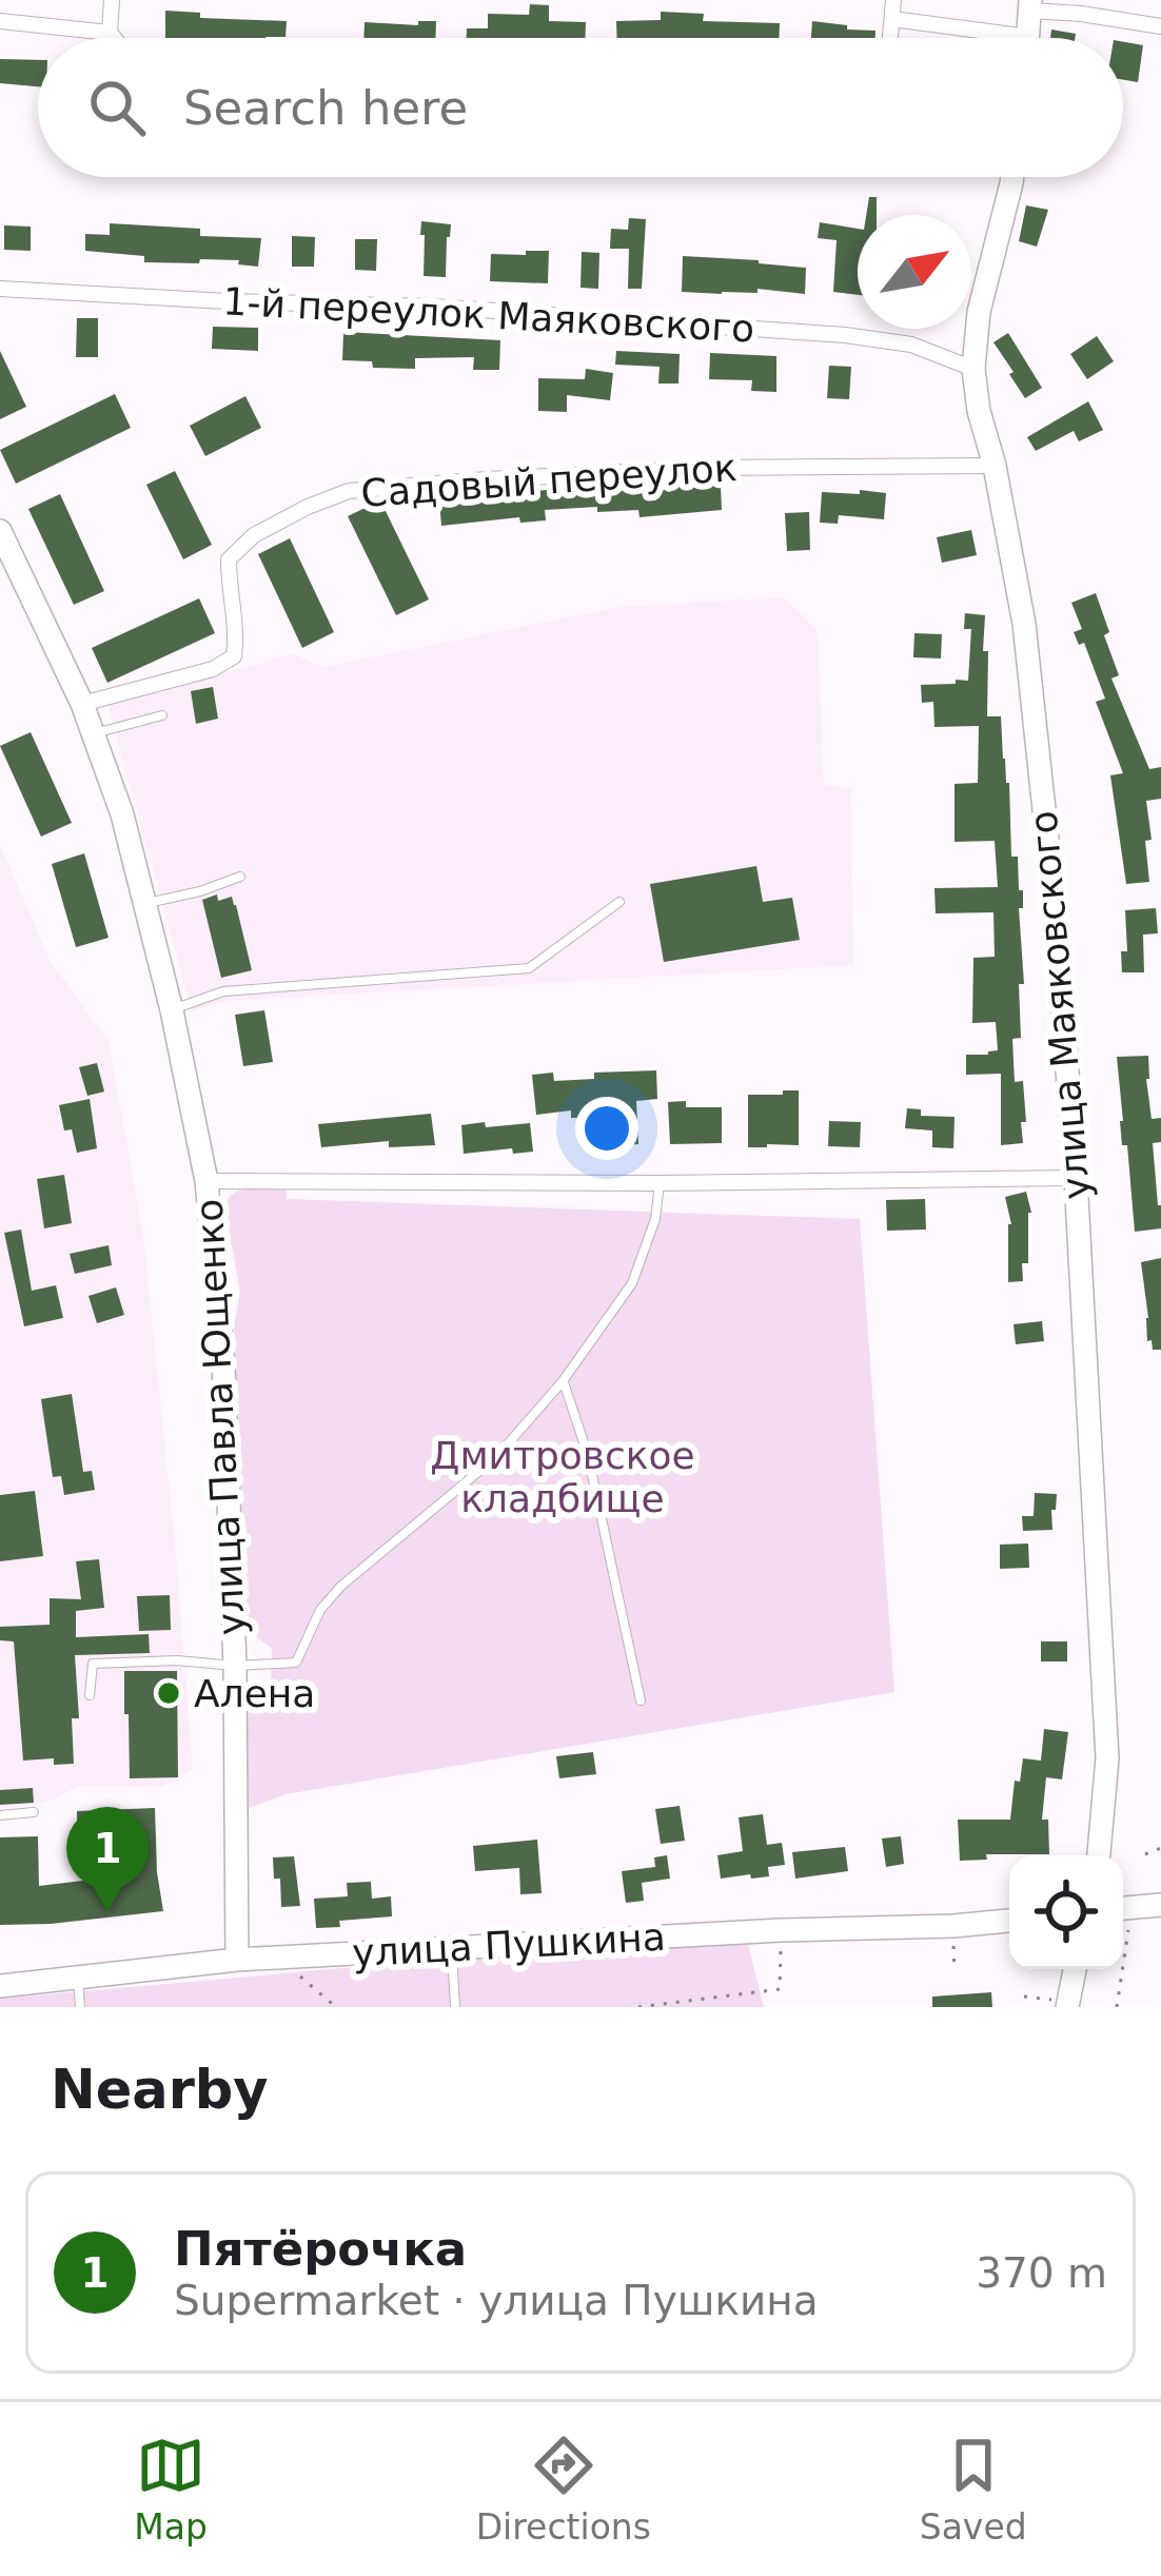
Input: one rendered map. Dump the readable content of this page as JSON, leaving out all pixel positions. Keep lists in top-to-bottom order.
{
  "streets": {
    "street": [
      "1-й переулок Маяковского",
      "Садовый переулок",
      "улица Маяковского",
      "улица Павла Ющенко",
      "улица Пушкина"
    ]
  },
  "crossings": [
    ["1-й переулок Маяковского", "улица Маяковского"],
    ["Садовый переулок", "улица Маяковского"],
    ["Садовый переулок", "улица Павла Ющенко"],
    ["улица Павла Ющенко", "улица Пушкина"]
  ],
  "parks": ["Дмитровское кладбище"],
  "places": ["Алена"],
  "north": "top right",
  "page": {
    "search": "Search here",
    "pins": "1",
    "heading": "Nearby",
    "list": [
      {
        "mark": "1",
        "name": "Пятёрочка",
        "note": "Supermarket · улица Пушкина",
        "value": "370 m"
      }
    ],
    "nav": ["Map", "Directions", "Saved"]
  }
}
